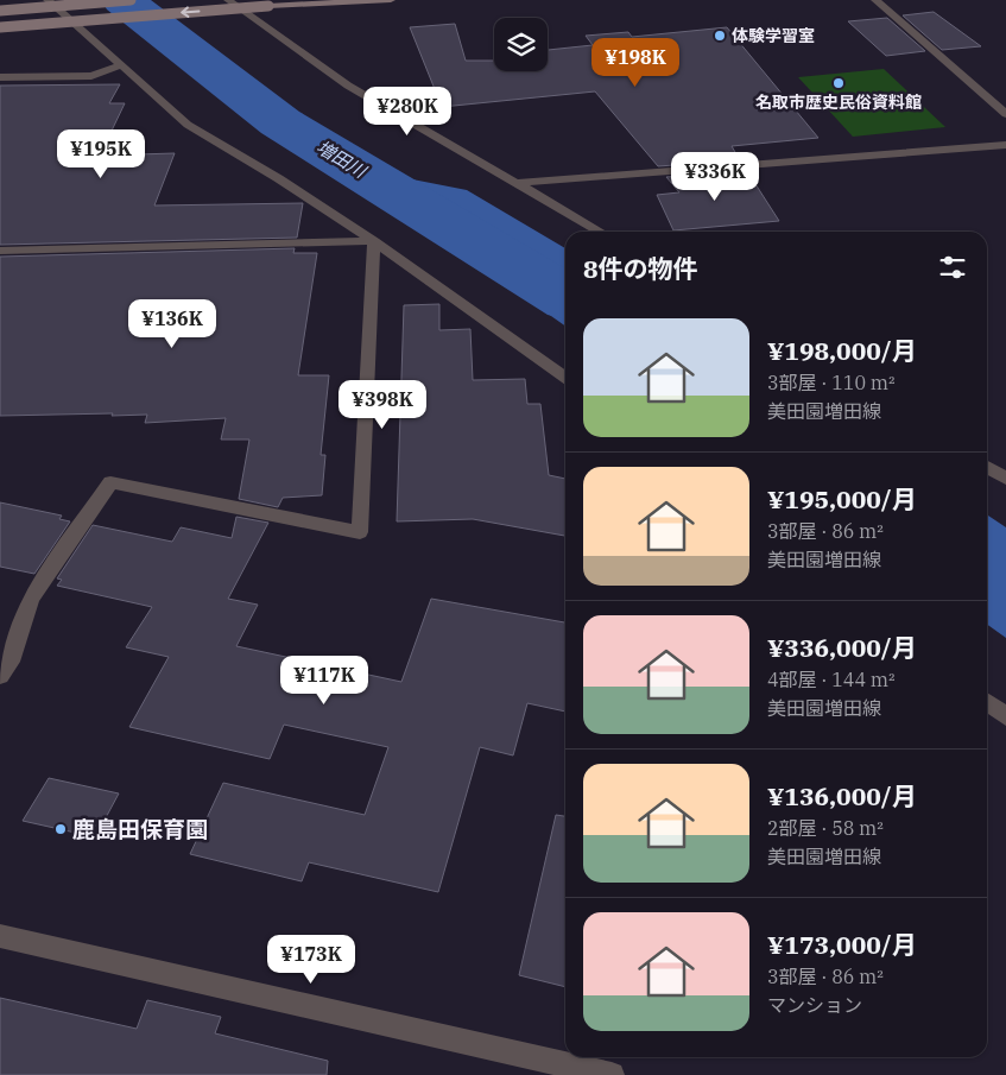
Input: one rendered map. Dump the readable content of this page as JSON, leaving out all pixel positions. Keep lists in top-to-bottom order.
{
  "water": ["増田川"],
  "places": ["体験学習室", "名取市歴史民俗資料館", "鹿島田保育園"],
  "page": {
    "price": [
      "¥198K",
      "¥280K",
      "¥195K",
      "¥336K",
      "¥136K",
      "¥398K",
      "¥117K",
      "¥173K"
    ],
    "heading": "8件の物件",
    "list": [
      {
        "name": "¥198,000/月",
        "note": "3部屋 · 110 m² · 美田園増田線"
      },
      {
        "name": "¥195,000/月",
        "note": "3部屋 · 86 m² · 美田園増田線"
      },
      {
        "name": "¥336,000/月",
        "note": "4部屋 · 144 m² · 美田園増田線"
      },
      {
        "name": "¥136,000/月",
        "note": "2部屋 · 58 m² · 美田園増田線"
      },
      {
        "name": "¥173,000/月",
        "note": "3部屋 · 86 m² · マンション"
      }
    ]
  }
}
